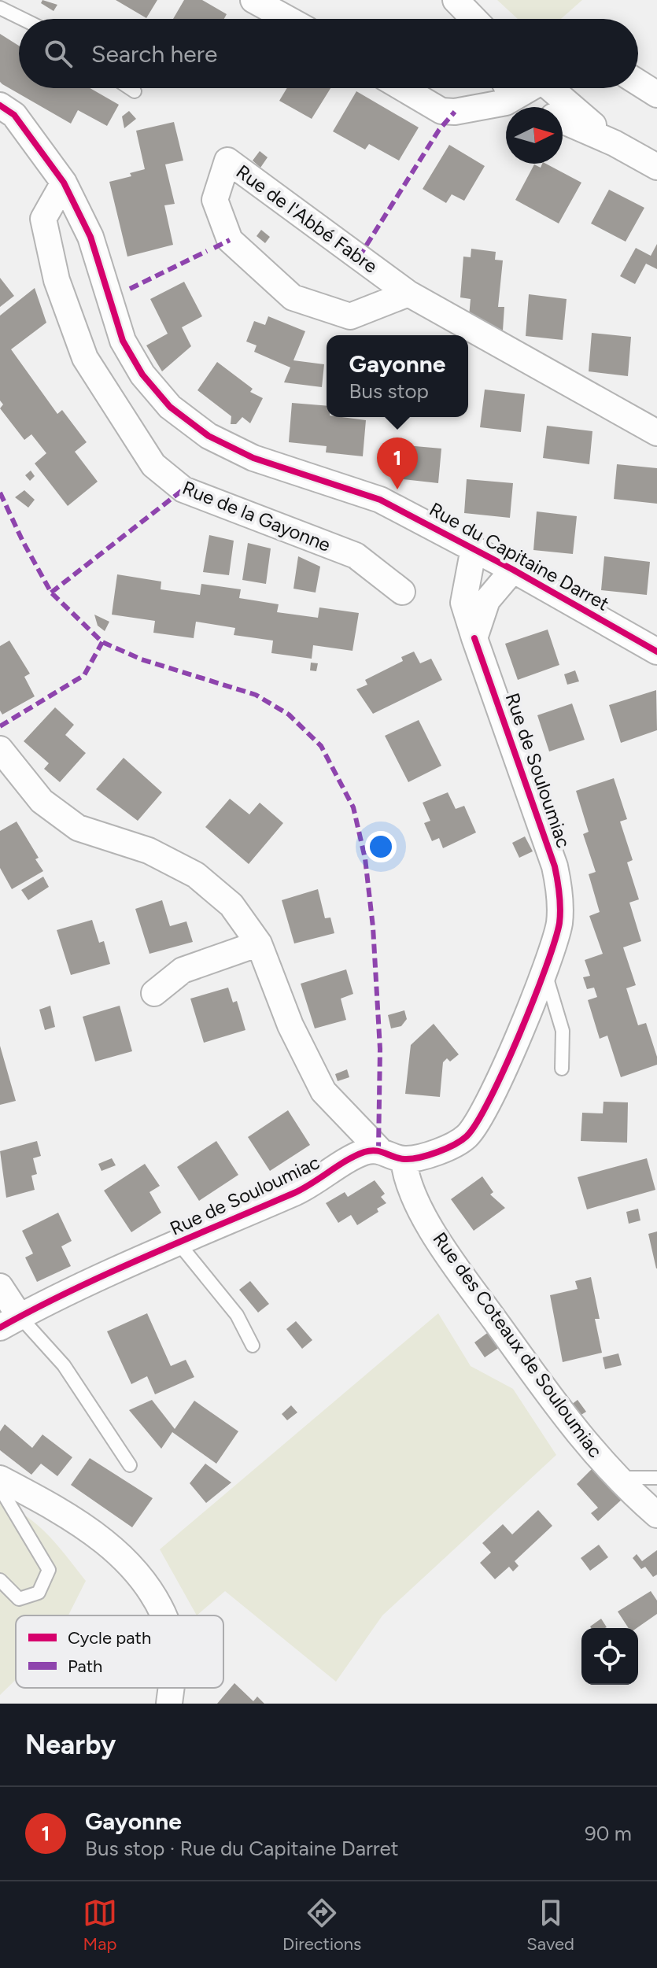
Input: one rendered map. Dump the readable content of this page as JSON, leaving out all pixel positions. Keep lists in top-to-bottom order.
{
  "streets": {
    "street": [
      "Rue de l'Abbé Fabre",
      "Rue de la Gayonne",
      "Rue du Capitaine Darret",
      "Rue de Souloumiac",
      "Rue des Coteaux de Souloumiac"
    ]
  },
  "crossings": [
    ["Rue de la Gayonne", "Rue du Capitaine Darret"],
    ["Rue du Capitaine Darret", "Rue de Souloumiac"],
    ["Rue de Souloumiac", "Rue des Coteaux de Souloumiac"]
  ],
  "legend": ["Cycle path", "Path"],
  "north": "right",
  "page": {
    "search": "Search here",
    "popup": ["Gayonne", "Bus stop"],
    "pins": "1",
    "heading": "Nearby",
    "list": [
      {
        "mark": "1",
        "name": "Gayonne",
        "note": "Bus stop · Rue du Capitaine Darret",
        "value": "90 m"
      }
    ],
    "nav": ["Map", "Directions", "Saved"]
  }
}
